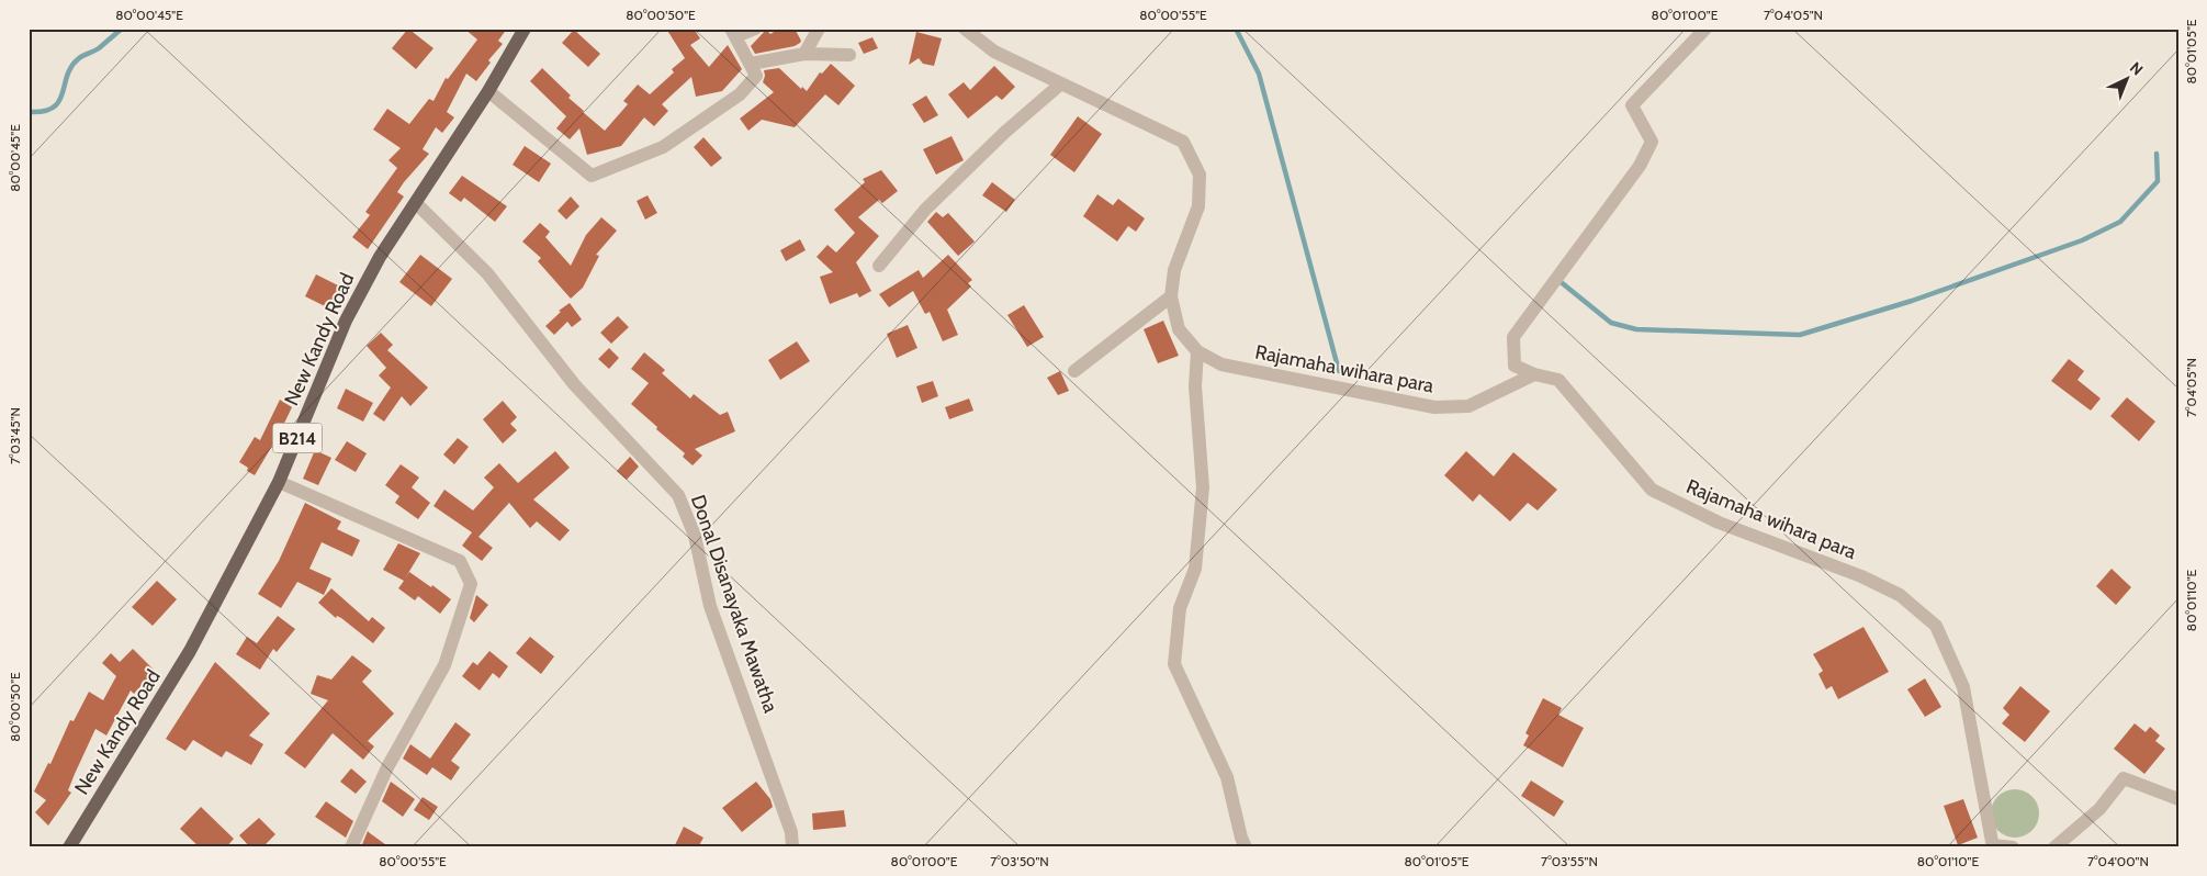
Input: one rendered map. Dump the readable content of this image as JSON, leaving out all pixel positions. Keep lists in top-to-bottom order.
{
  "streets": {
    "main road": ["New Kandy Road", "B214"],
    "street": ["Rajamaha wihara para", "Donal Disanayaka Mawatha"]
  },
  "crossings": [
    ["New Kandy Road", "Donal Disanayaka Mawatha"]
  ],
  "north": "top right",
  "coordinates": [
    "80°00'45\"E",
    "80°00'50\"E",
    "80°00'55\"E",
    "80°01'00\"E",
    "7°04'05\"N",
    "80°01'05\"E",
    "7°03'45\"N",
    "80°01'10\"E",
    "7°03'50\"N",
    "7°03'55\"N",
    "7°04'00\"N"
  ]
}
